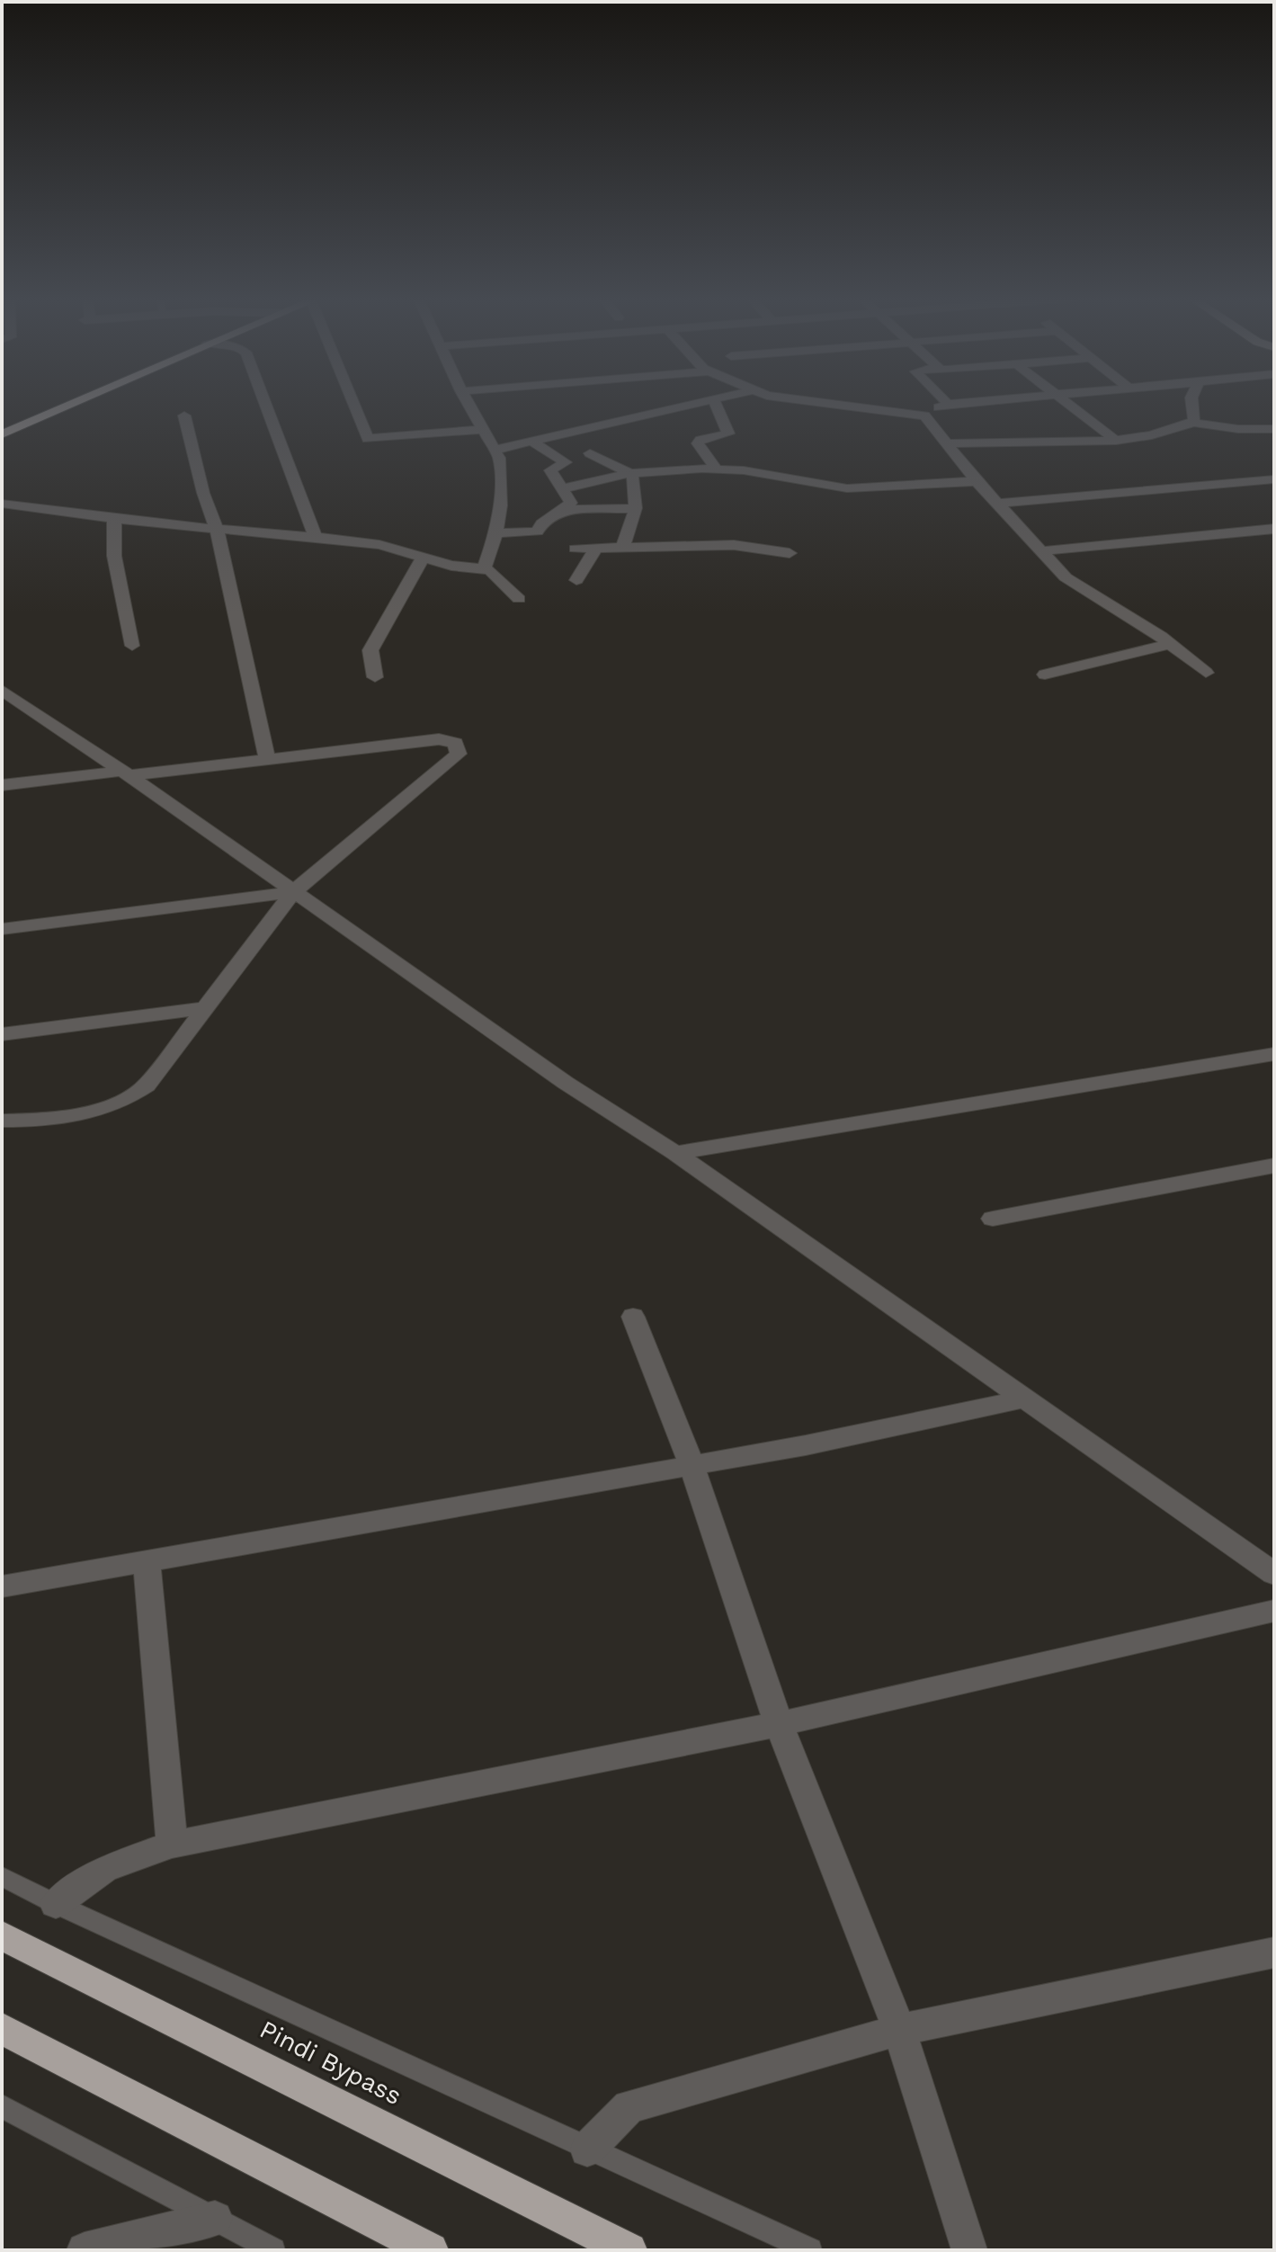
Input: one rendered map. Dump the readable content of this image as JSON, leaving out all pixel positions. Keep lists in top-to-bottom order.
{
  "streets": {
    "highway": ["Pindi Bypass"]
  }
}
